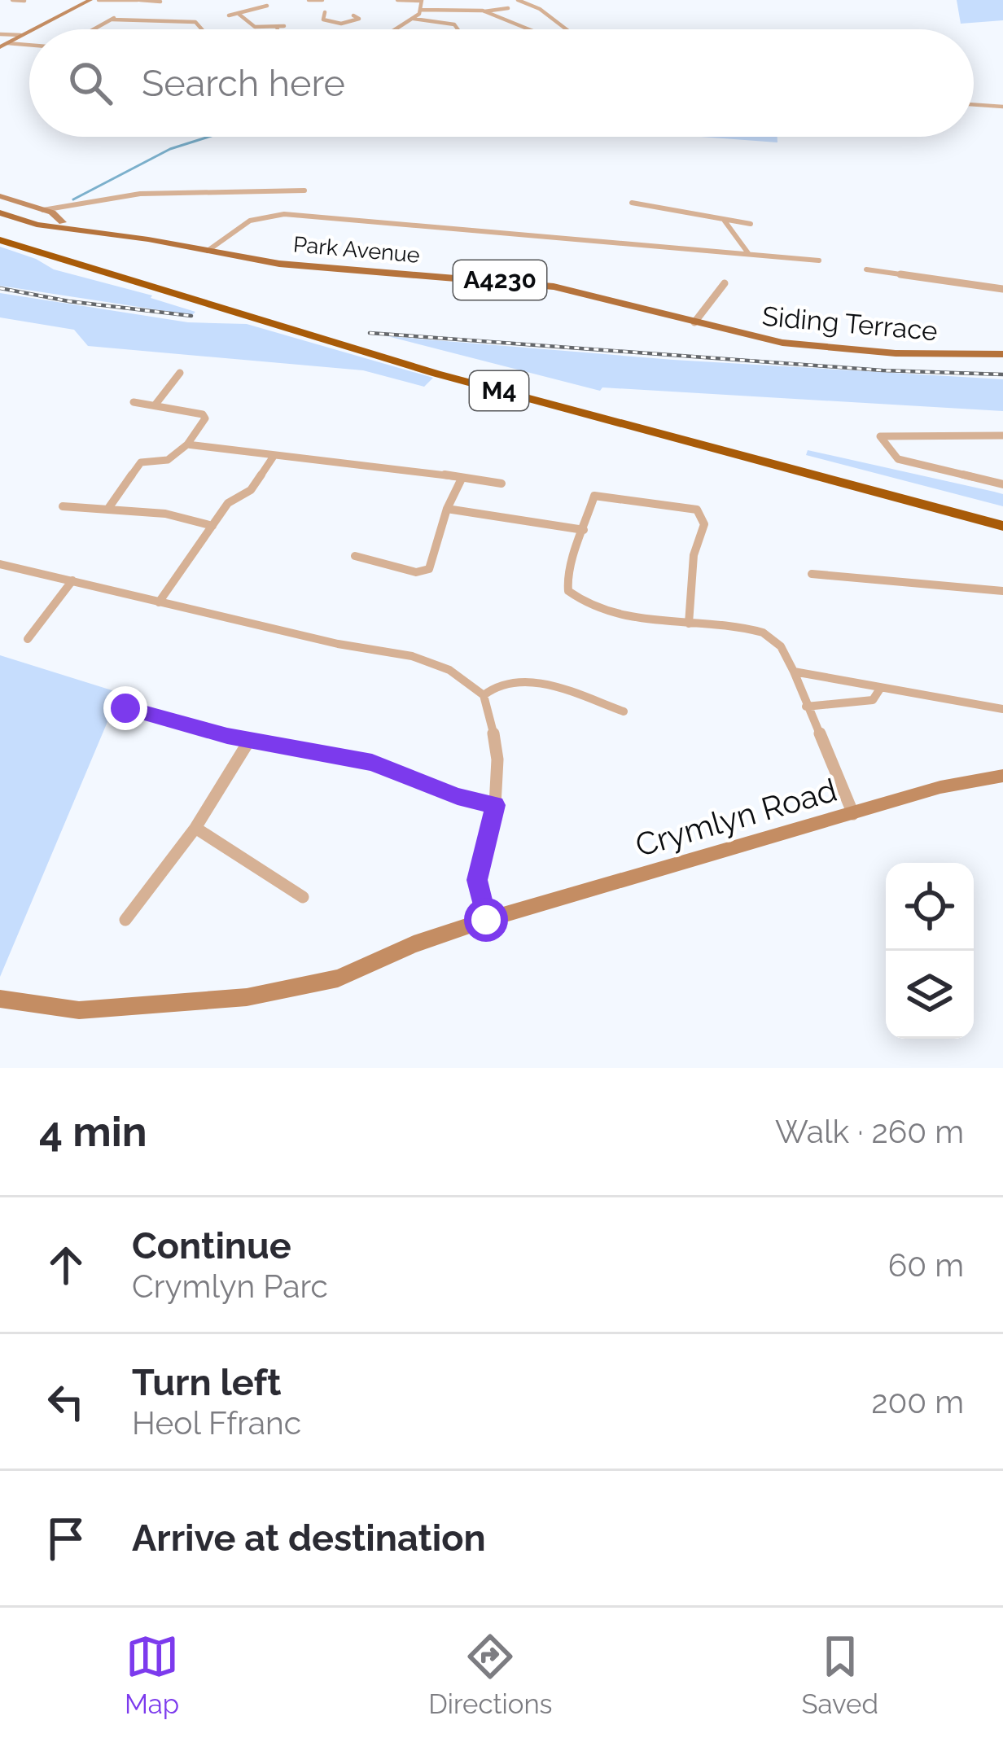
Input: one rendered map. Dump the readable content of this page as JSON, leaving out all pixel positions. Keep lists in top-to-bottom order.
{
  "streets": {
    "highway": ["M4"],
    "main road": ["Park Avenue", "A4230", "Siding Terrace"],
    "street": ["Crymlyn Road"]
  },
  "crossings": [
    ["Park Avenue", "A4230"],
    ["Park Avenue", "Siding Terrace"]
  ],
  "page": {
    "search": "Search here",
    "heading": ["4 min", "Walk · 260 m"],
    "list": [
      ["Continue", "Crymlyn Parc", "60 m"],
      ["Turn left", "Heol Ffranc", "200 m"],
      "Arrive at destination"
    ],
    "nav": ["Map", "Directions", "Saved"]
  }
}
